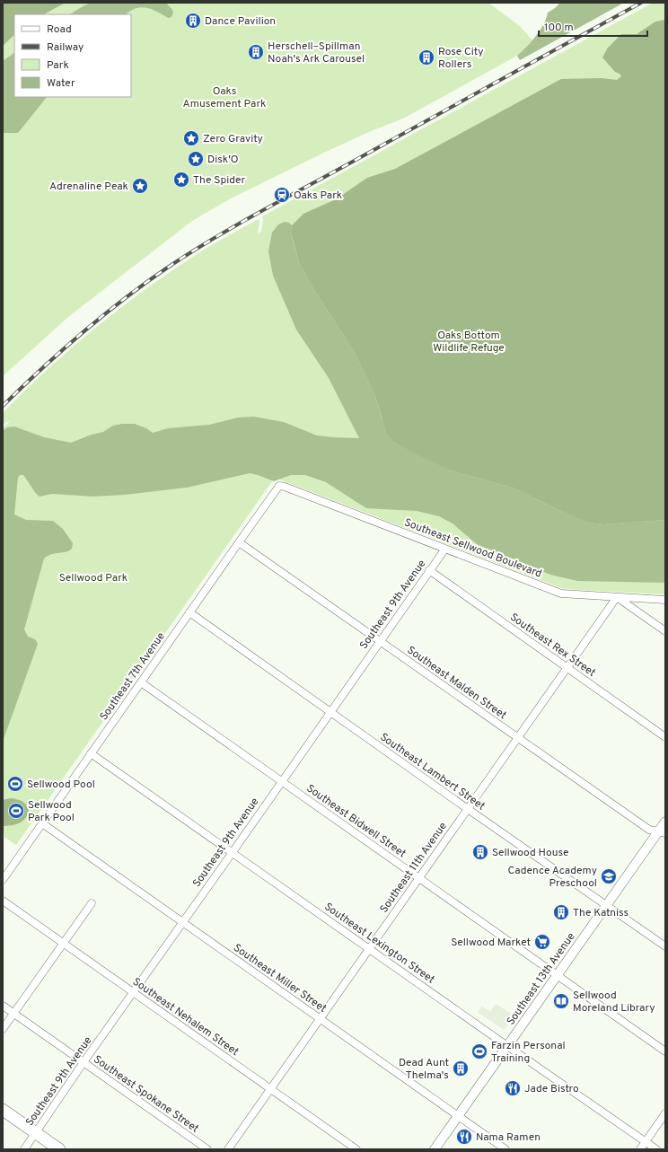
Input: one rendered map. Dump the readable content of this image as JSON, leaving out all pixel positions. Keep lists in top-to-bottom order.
{
  "streets": {
    "street": [
      "Southeast Sellwood Boulevard",
      "Southeast 9th Avenue",
      "Southeast Rex Street",
      "Southeast 7th Avenue",
      "Southeast Malden Street",
      "Southeast Lambert Street",
      "Southeast Bidwell Street",
      "Southeast 11th Avenue",
      "Southeast Lexington Street",
      "Southeast Miller Street",
      "Southeast 13th Avenue",
      "Southeast Nehalem Street",
      "Southeast Spokane Street"
    ]
  },
  "crossings": [
    ["Southeast Sellwood Boulevard", "Southeast 9th Avenue"],
    ["Southeast Sellwood Boulevard", "Southeast 7th Avenue"],
    ["Southeast Sellwood Boulevard", "Southeast 11th Avenue"],
    ["Southeast 9th Avenue", "Southeast Rex Street"],
    ["Southeast 9th Avenue", "Southeast Malden Street"],
    ["Southeast 9th Avenue", "Southeast Lambert Street"],
    ["Southeast 9th Avenue", "Southeast Bidwell Street"],
    ["Southeast 9th Avenue", "Southeast Lexington Street"],
    ["Southeast 9th Avenue", "Southeast Miller Street"],
    ["Southeast 9th Avenue", "Southeast Nehalem Street"],
    ["Southeast 9th Avenue", "Southeast Spokane Street"],
    ["Southeast Rex Street", "Southeast 11th Avenue"],
    ["Southeast 7th Avenue", "Southeast Malden Street"],
    ["Southeast 7th Avenue", "Southeast Lambert Street"],
    ["Southeast 7th Avenue", "Southeast Bidwell Street"],
    ["Southeast 7th Avenue", "Southeast Lexington Street"],
    ["Southeast 7th Avenue", "Southeast Miller Street"],
    ["Southeast Malden Street", "Southeast 11th Avenue"],
    ["Southeast Malden Street", "Southeast 13th Avenue"],
    ["Southeast Lambert Street", "Southeast 11th Avenue"],
    ["Southeast Lambert Street", "Southeast 13th Avenue"],
    ["Southeast Bidwell Street", "Southeast 11th Avenue"],
    ["Southeast Bidwell Street", "Southeast 13th Avenue"],
    ["Southeast 11th Avenue", "Southeast Lexington Street"],
    ["Southeast 11th Avenue", "Southeast Miller Street"],
    ["Southeast 11th Avenue", "Southeast Nehalem Street"],
    ["Southeast Lexington Street", "Southeast 13th Avenue"],
    ["Southeast Miller Street", "Southeast 13th Avenue"]
  ],
  "parks": ["Oaks Amusement Park", "Oaks Bottom Wildlife Refuge", "Sellwood Park"],
  "places": {
    "building": [
      "Dance Pavilion",
      "Herschell–Spillman Noah's Ark Carousel",
      "Rose City Rollers",
      "Sellwood House",
      "The Katniss",
      "Dead Aunt Thelma's"
    ],
    "place": [
      "Zero Gravity",
      "Disk'O",
      "The Spider",
      "Adrenaline Peak"
    ],
    "station": ["Oaks Park"],
    "sports": ["Sellwood Pool", "Sellwood Park Pool", "Farzin Personal Training"],
    "school or university": ["Cadence Academy Preschool"],
    "supermarket": ["Sellwood Market"],
    "library": ["Sellwood Moreland Library"],
    "restaurant": ["Jade Bistro", "Nama Ramen"]
  },
  "legend": [
    "Road",
    "Railway",
    "Park",
    "Water"
  ],
  "scale_bar": "100 m"
}
